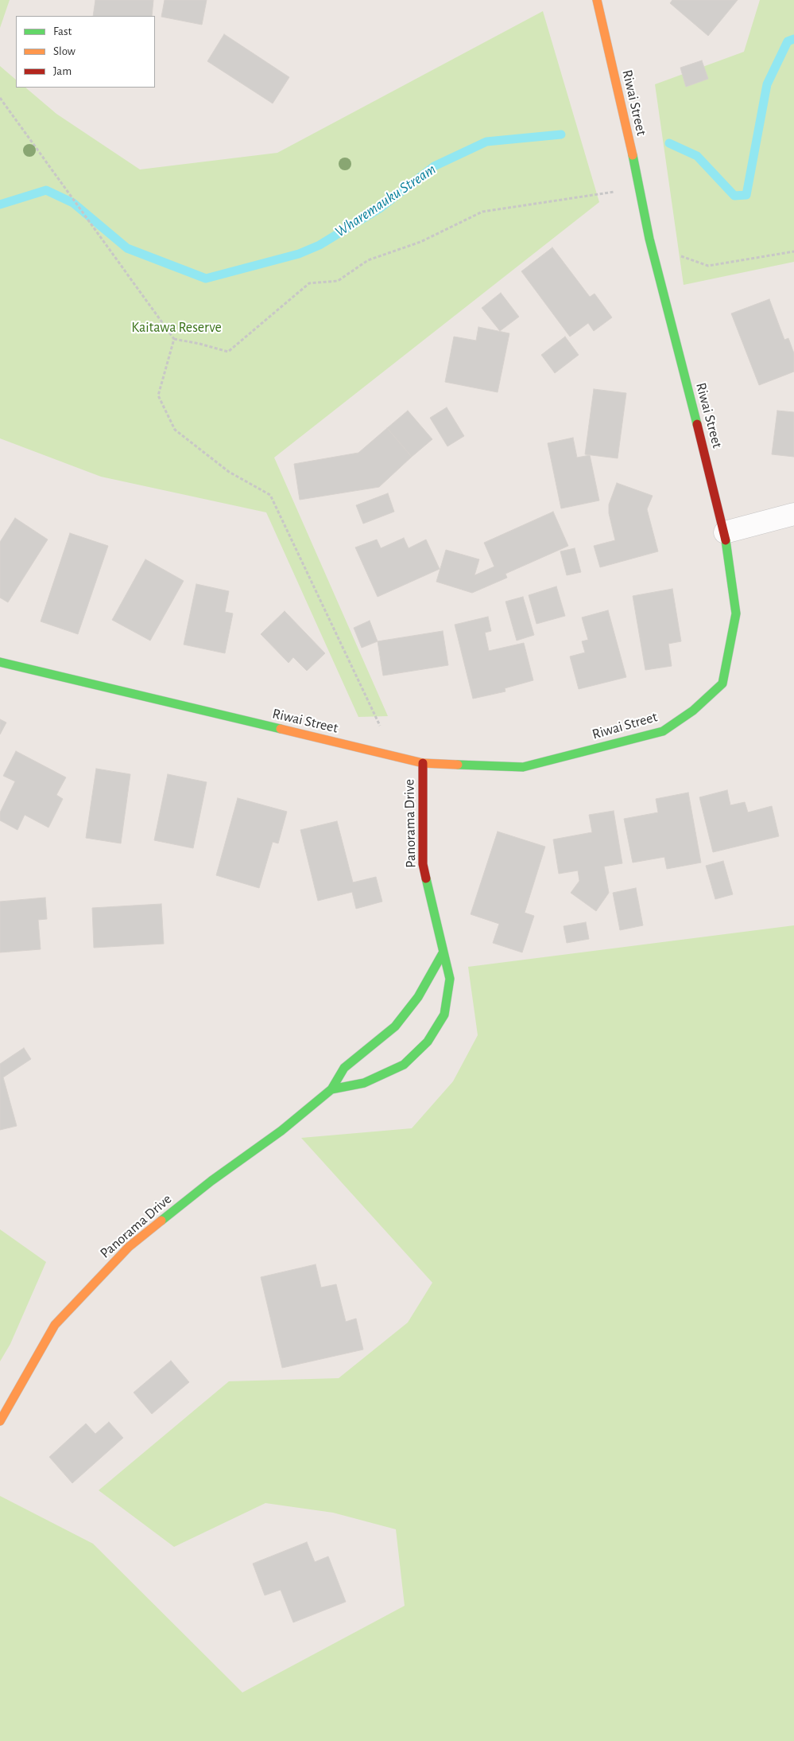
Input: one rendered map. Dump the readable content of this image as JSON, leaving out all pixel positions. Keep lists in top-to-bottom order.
{
  "streets": {
    "street": ["Riwai Street", "Panorama Drive"]
  },
  "crossings": [
    ["Riwai Street", "Panorama Drive"]
  ],
  "water": ["Wharemauku Stream"],
  "parks": ["Kaitawa Reserve"],
  "legend": ["Fast", "Slow", "Jam"]
}
